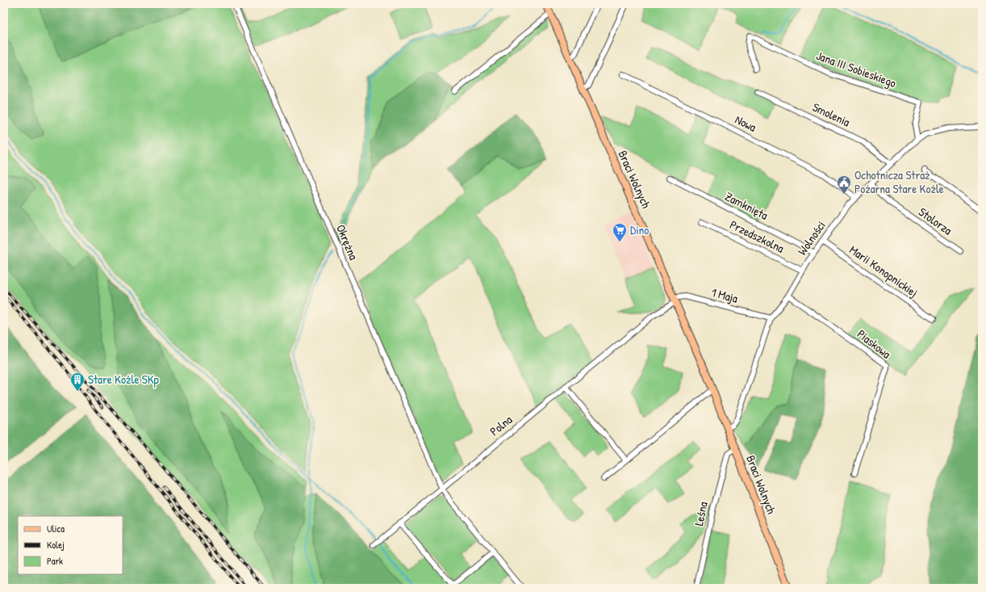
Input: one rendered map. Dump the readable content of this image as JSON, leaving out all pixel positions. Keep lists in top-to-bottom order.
{
  "streets": {
    "main road": ["Braci Wolnych"],
    "street": [
      "Jana III Sobieskiego",
      "Smolenia",
      "Nowa",
      "Zamknięta",
      "Stolorza",
      "Przedszkolna",
      "Wolności",
      "Okrężna",
      "Marii Konopnickiej",
      "1 Maja",
      "Piaskowa",
      "Polna",
      "Leśna"
    ]
  },
  "crossings": [
    ["Jana III Sobieskiego", "Wolności"],
    ["Smolenia", "Wolności"],
    ["Nowa", "Wolności"],
    ["Braci Wolnych", "Wolności"],
    ["Braci Wolnych", "1 Maja"],
    ["Braci Wolnych", "Polna"],
    ["Braci Wolnych", "Leśna"],
    ["Zamknięta", "Wolności"],
    ["Stolorza", "Wolności"],
    ["Przedszkolna", "Wolności"],
    ["Wolności", "Marii Konopnickiej"],
    ["Wolności", "1 Maja"],
    ["Wolności", "Piaskowa"],
    ["Okrężna", "Polna"],
    ["1 Maja", "Polna"]
  ],
  "places": {
    "public building": ["Ochotnicza Straż Pożarna Stare Koźle"],
    "supermarket": ["Dino"],
    "building": ["Stare Koźle SKp"]
  },
  "legend": ["Ulica", "Kolej", "Park"]
}
